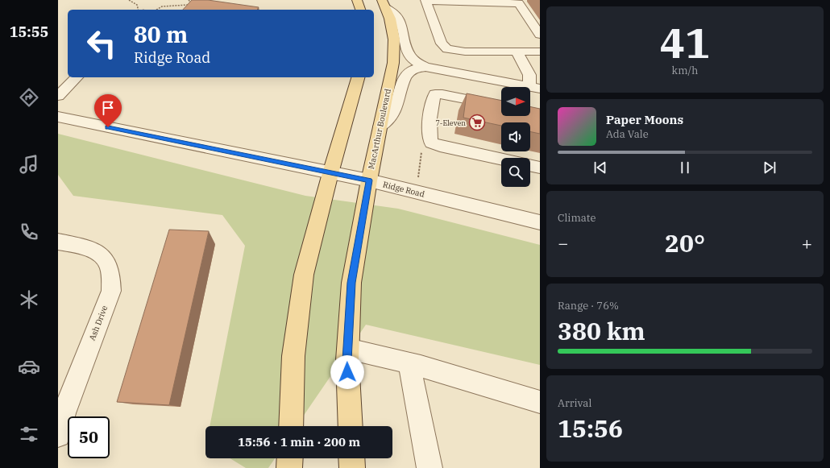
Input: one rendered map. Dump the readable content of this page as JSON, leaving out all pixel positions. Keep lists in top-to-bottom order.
{
  "streets": {
    "main road": ["MacArthur Boulevard"],
    "street": ["Ridge Road", "Ash Drive"]
  },
  "crossings": [
    ["MacArthur Boulevard", "Ridge Road"]
  ],
  "places": {
    "supermarket": ["7-Eleven"]
  },
  "north": "right",
  "page": {
    "tabs": "15:55",
    "tile": [
      ["41", "km/h"],
      "Climate",
      ["Range · 76%", "380 km"],
      ["Arrival", "15:56"]
    ],
    "turn": ["80 m", "Ridge Road"],
    "song": ["Paper Moons", "Ada Vale"],
    "heat": ["−", "20°", "+"],
    "limit": "50",
    "trip": "15:56 · 1 min · 200 m"
  }
}
